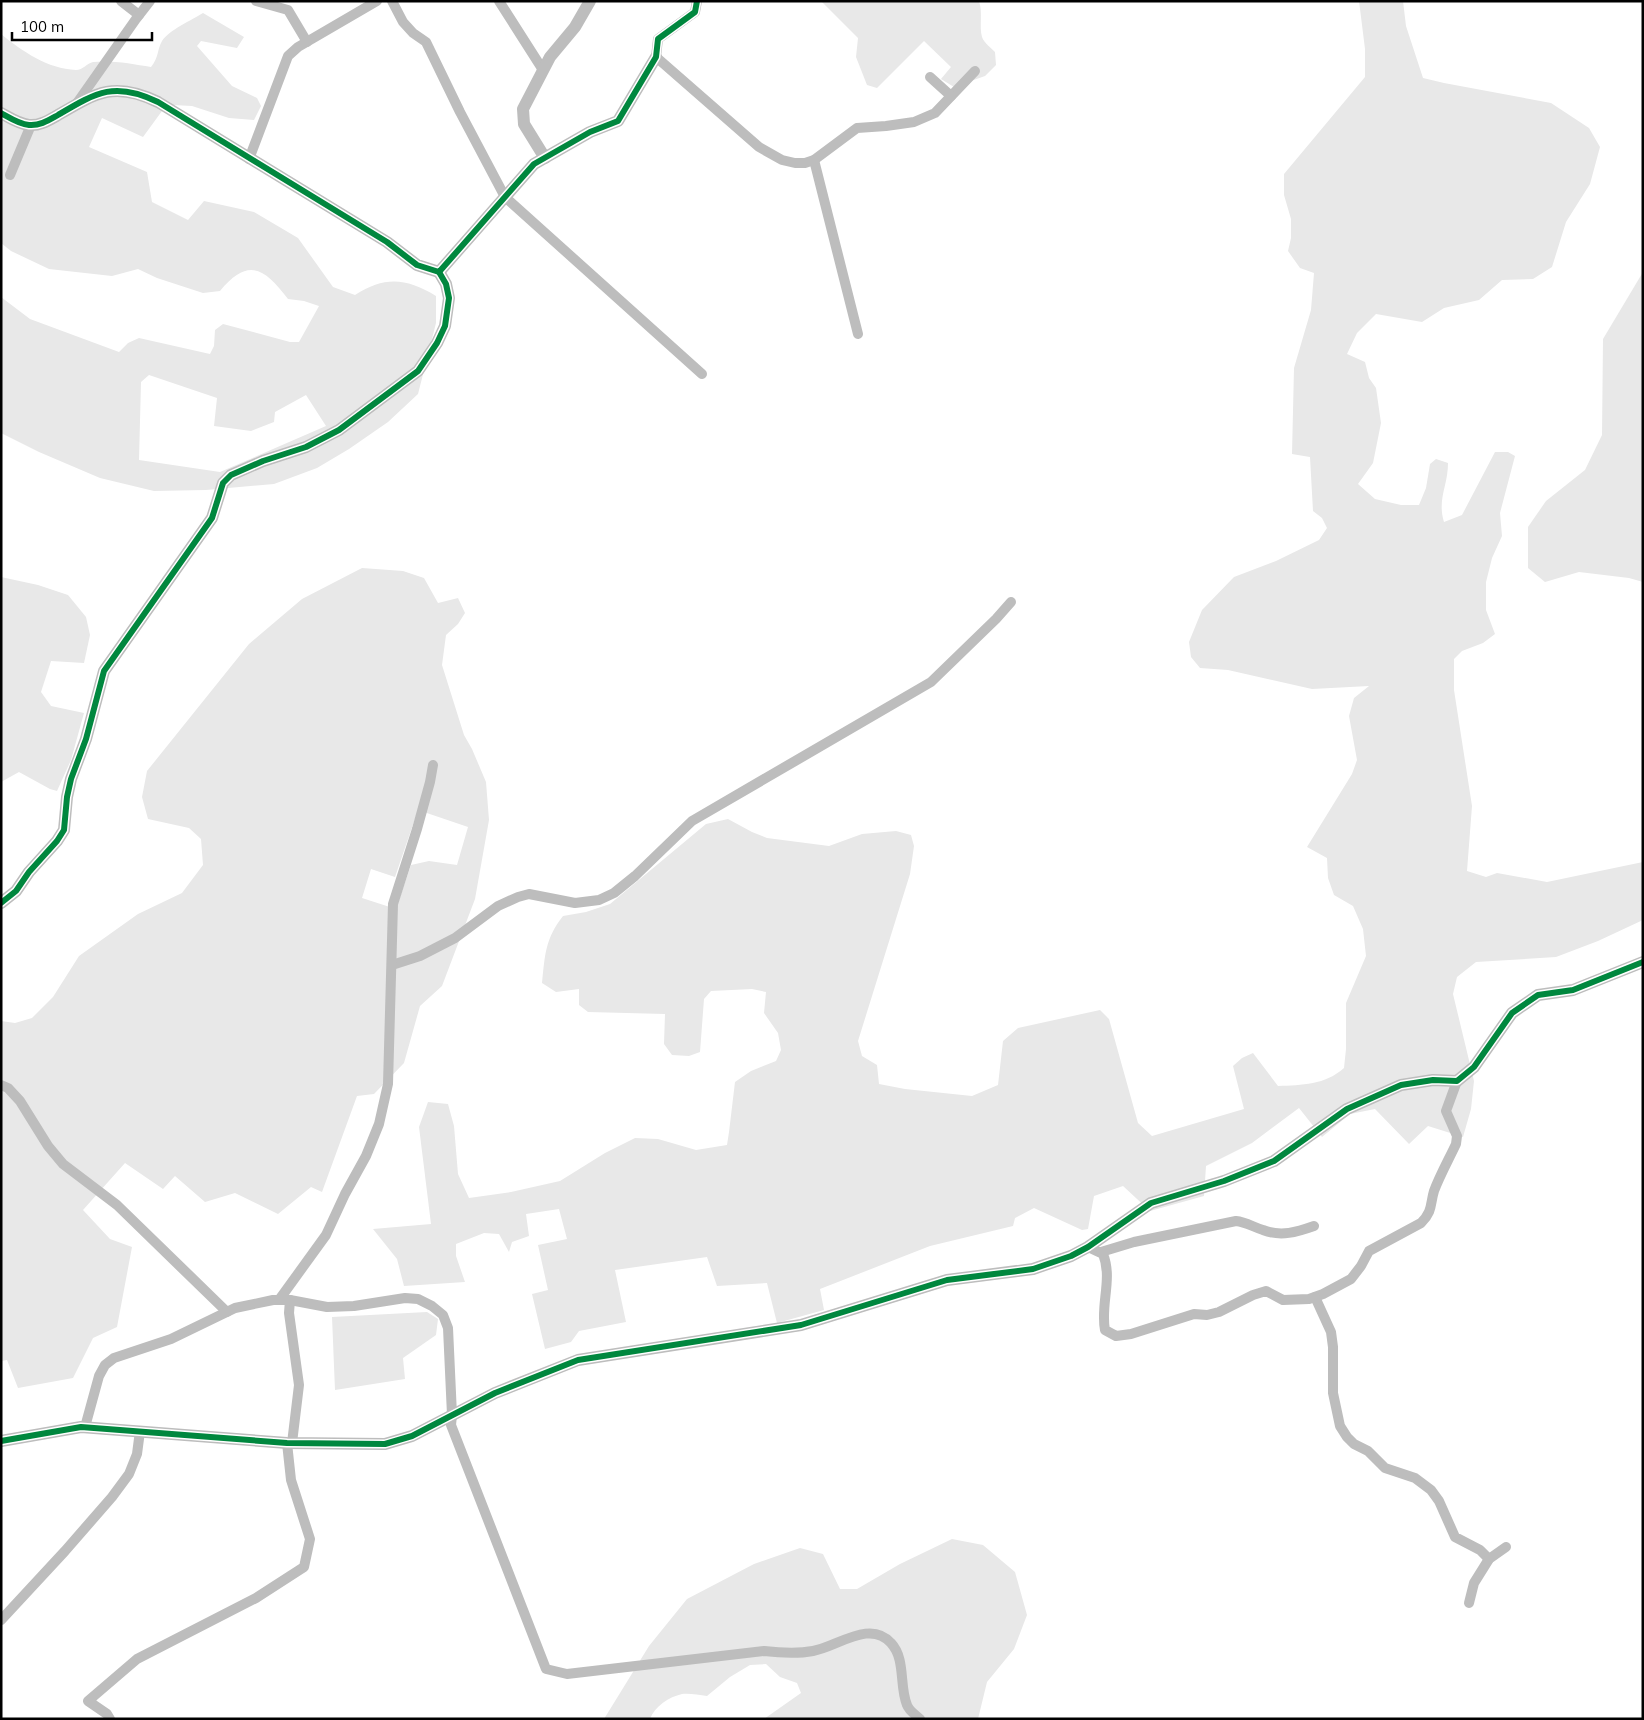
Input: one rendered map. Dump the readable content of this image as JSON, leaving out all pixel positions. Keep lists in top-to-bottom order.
{
  "scale_bar": "100 m"
}
